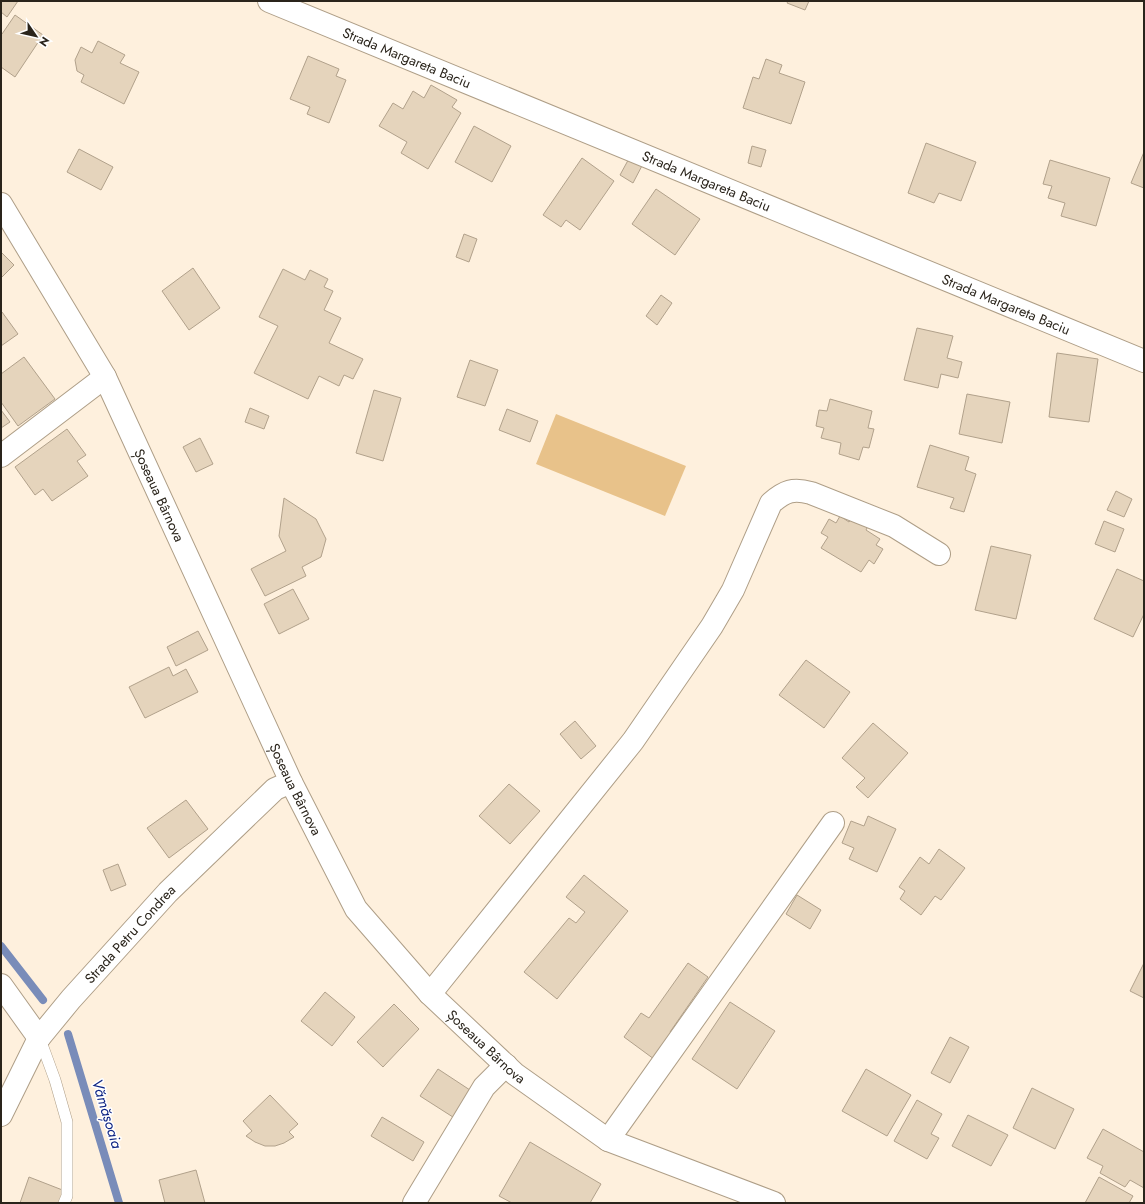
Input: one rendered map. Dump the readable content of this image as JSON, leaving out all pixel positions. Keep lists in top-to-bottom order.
{
  "streets": {
    "street": ["Strada Margareta Baciu", "Șoseaua Bârnova", "Strada Petru Condrea"]
  },
  "crossings": [
    ["Șoseaua Bârnova", "Strada Petru Condrea"]
  ],
  "water": ["Vămășoaia"],
  "north": "bottom right"
}
